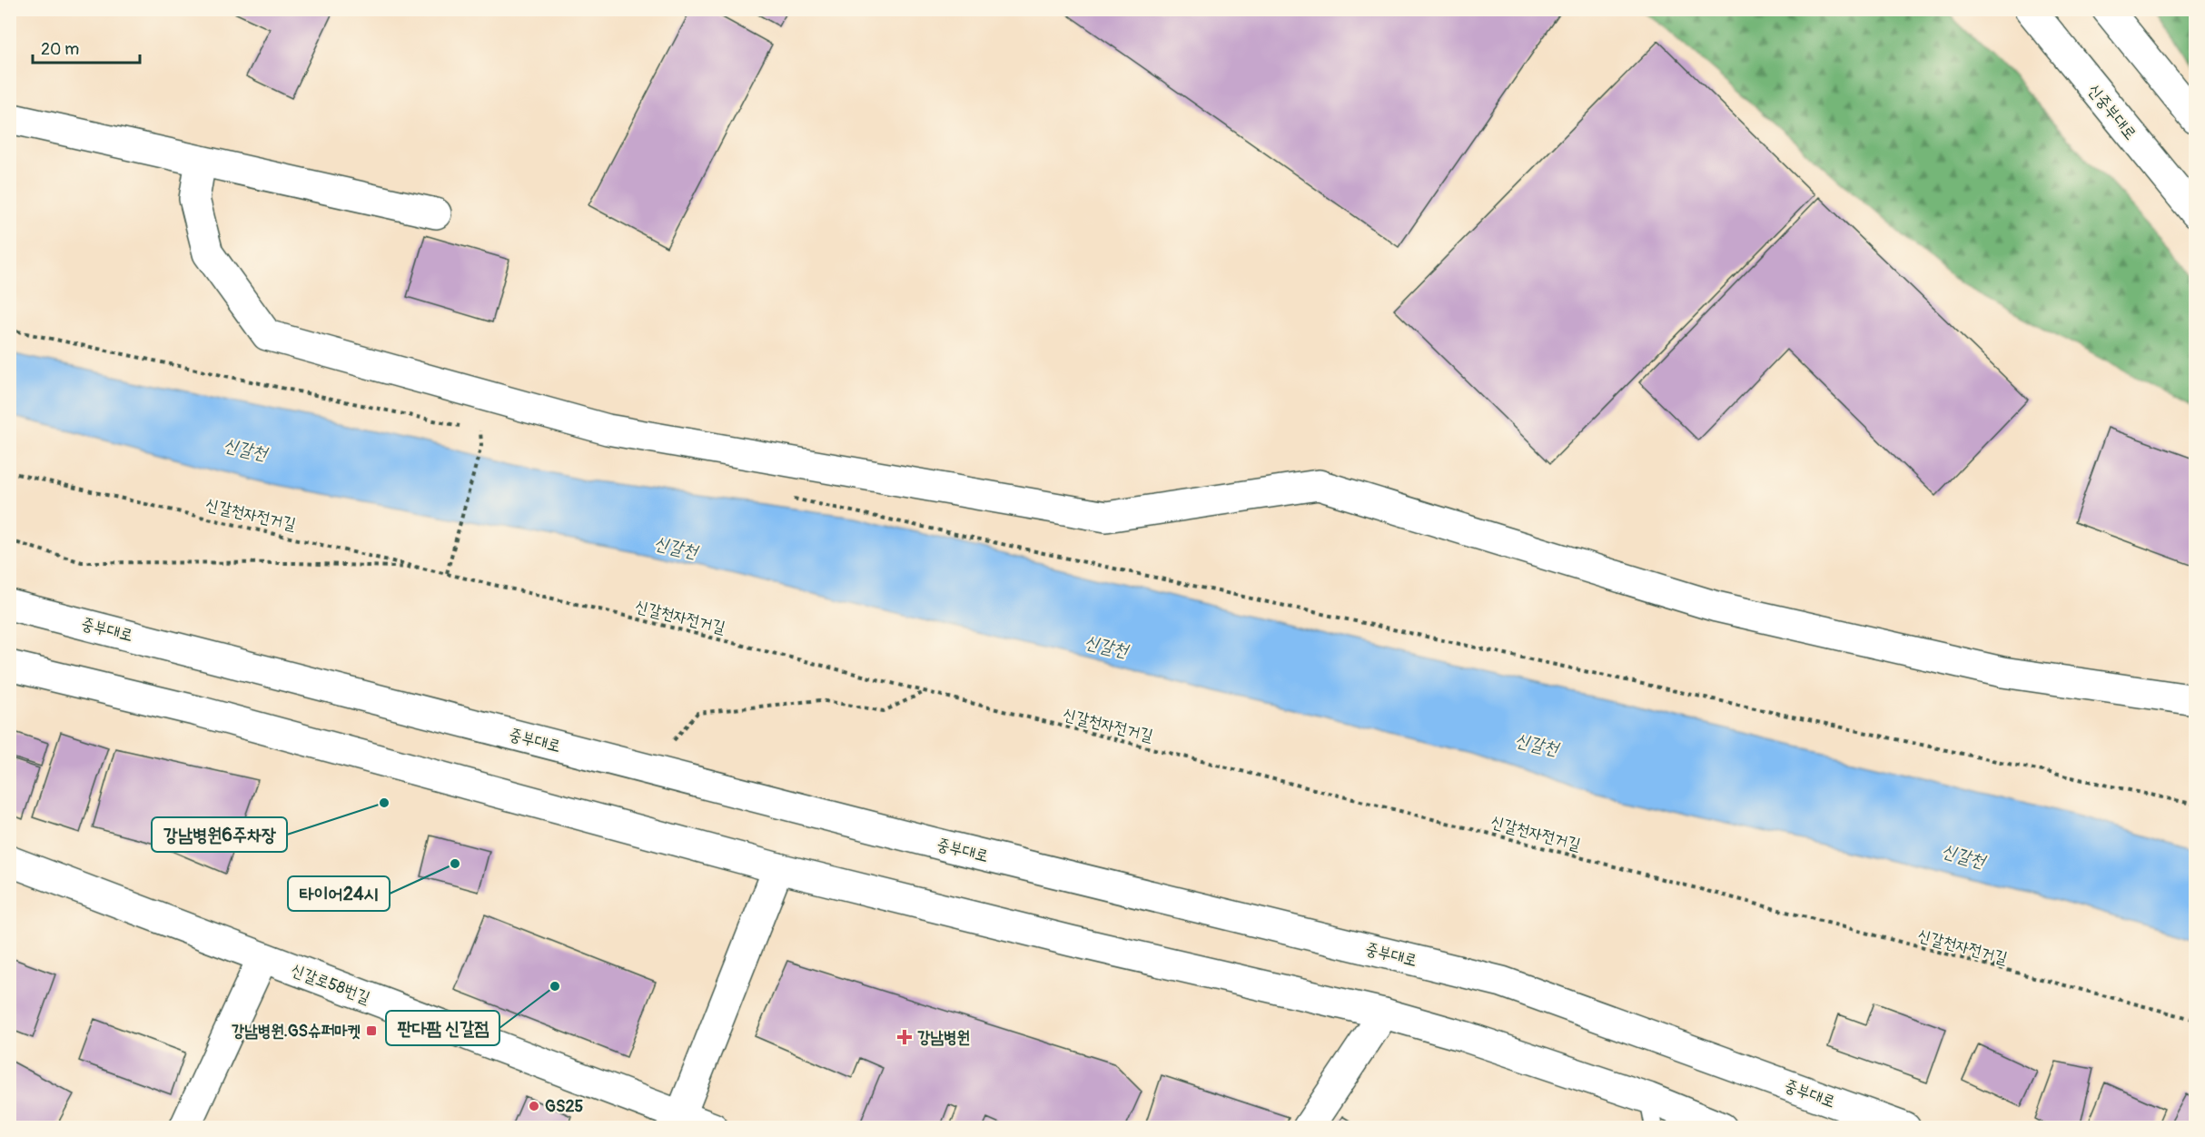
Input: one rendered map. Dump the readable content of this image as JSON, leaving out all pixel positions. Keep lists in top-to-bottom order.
{
  "streets": {
    "main road": ["신중부대로", "중부대로", "신갈로58번길"],
    "path": ["신갈천자전거길"]
  },
  "water": ["신갈천"],
  "places": {
    "other": [
      "강남병원6주차장",
      "타이어24시",
      "판다팜 신갈점",
      "GS25"
    ],
    "transit": ["강남병원.GS슈퍼마켓"],
    "health": ["강남병원"]
  },
  "scale_bar": "20 m"
}
